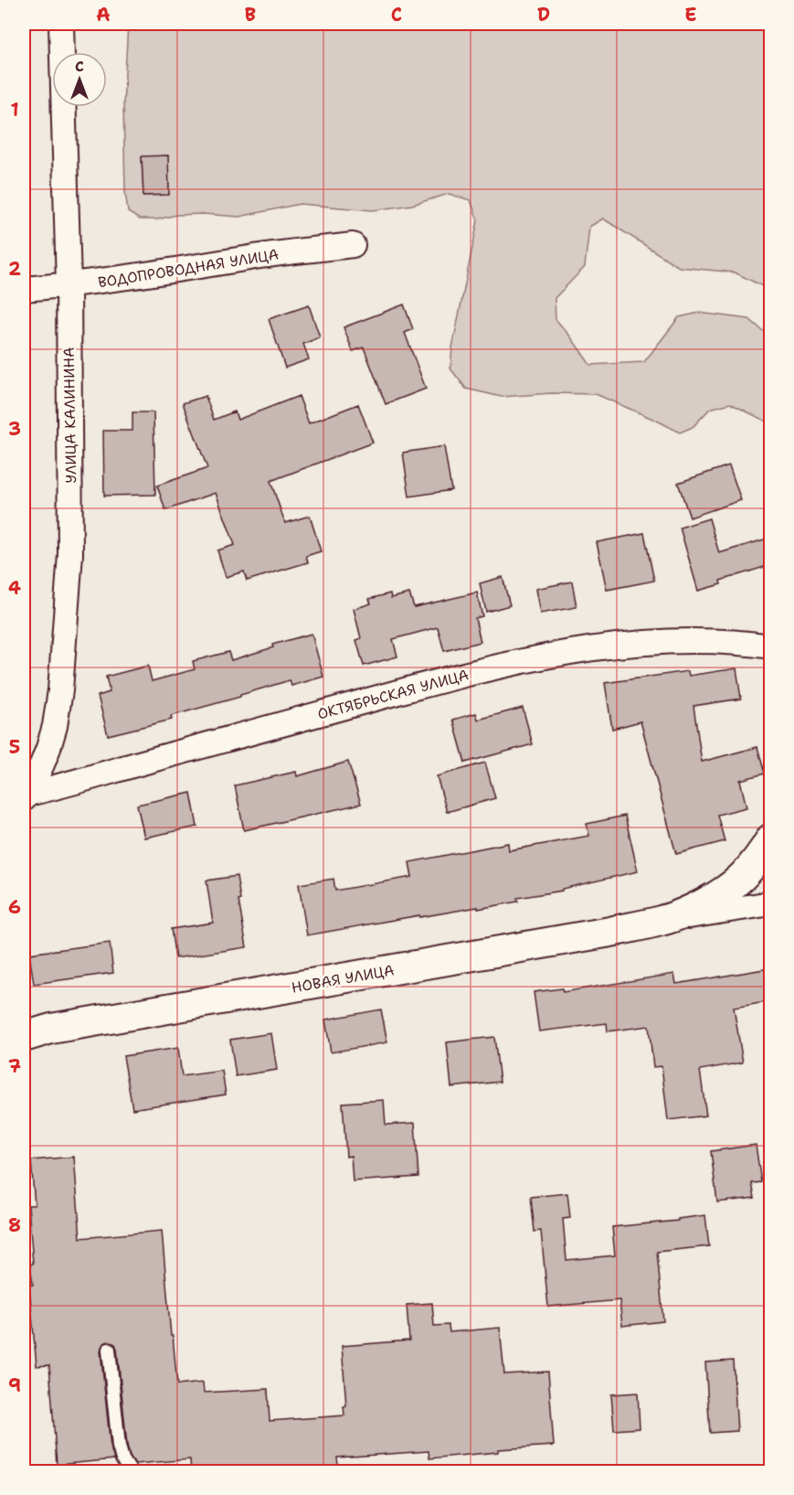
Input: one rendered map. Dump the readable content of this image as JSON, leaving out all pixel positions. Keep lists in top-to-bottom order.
{
  "streets": {
    "street": [
      "ВОДОПРОВОДНАЯ УЛИЦА",
      "УЛИЦА КАЛИНИНА",
      "ОКТЯБРЬСКАЯ УЛИЦА",
      "НОВАЯ УЛИЦА"
    ]
  },
  "crossings": [
    ["ВОДОПРОВОДНАЯ УЛИЦА", "УЛИЦА КАЛИНИНА"],
    ["УЛИЦА КАЛИНИНА", "ОКТЯБРЬСКАЯ УЛИЦА"]
  ],
  "north": "top",
  "grid": {
    "columns": [
      "A",
      "B",
      "C",
      "D",
      "E"
    ],
    "rows": [
      "1",
      "2",
      "3",
      "4",
      "5",
      "6",
      "7",
      "8",
      "9"
    ]
  }
}
